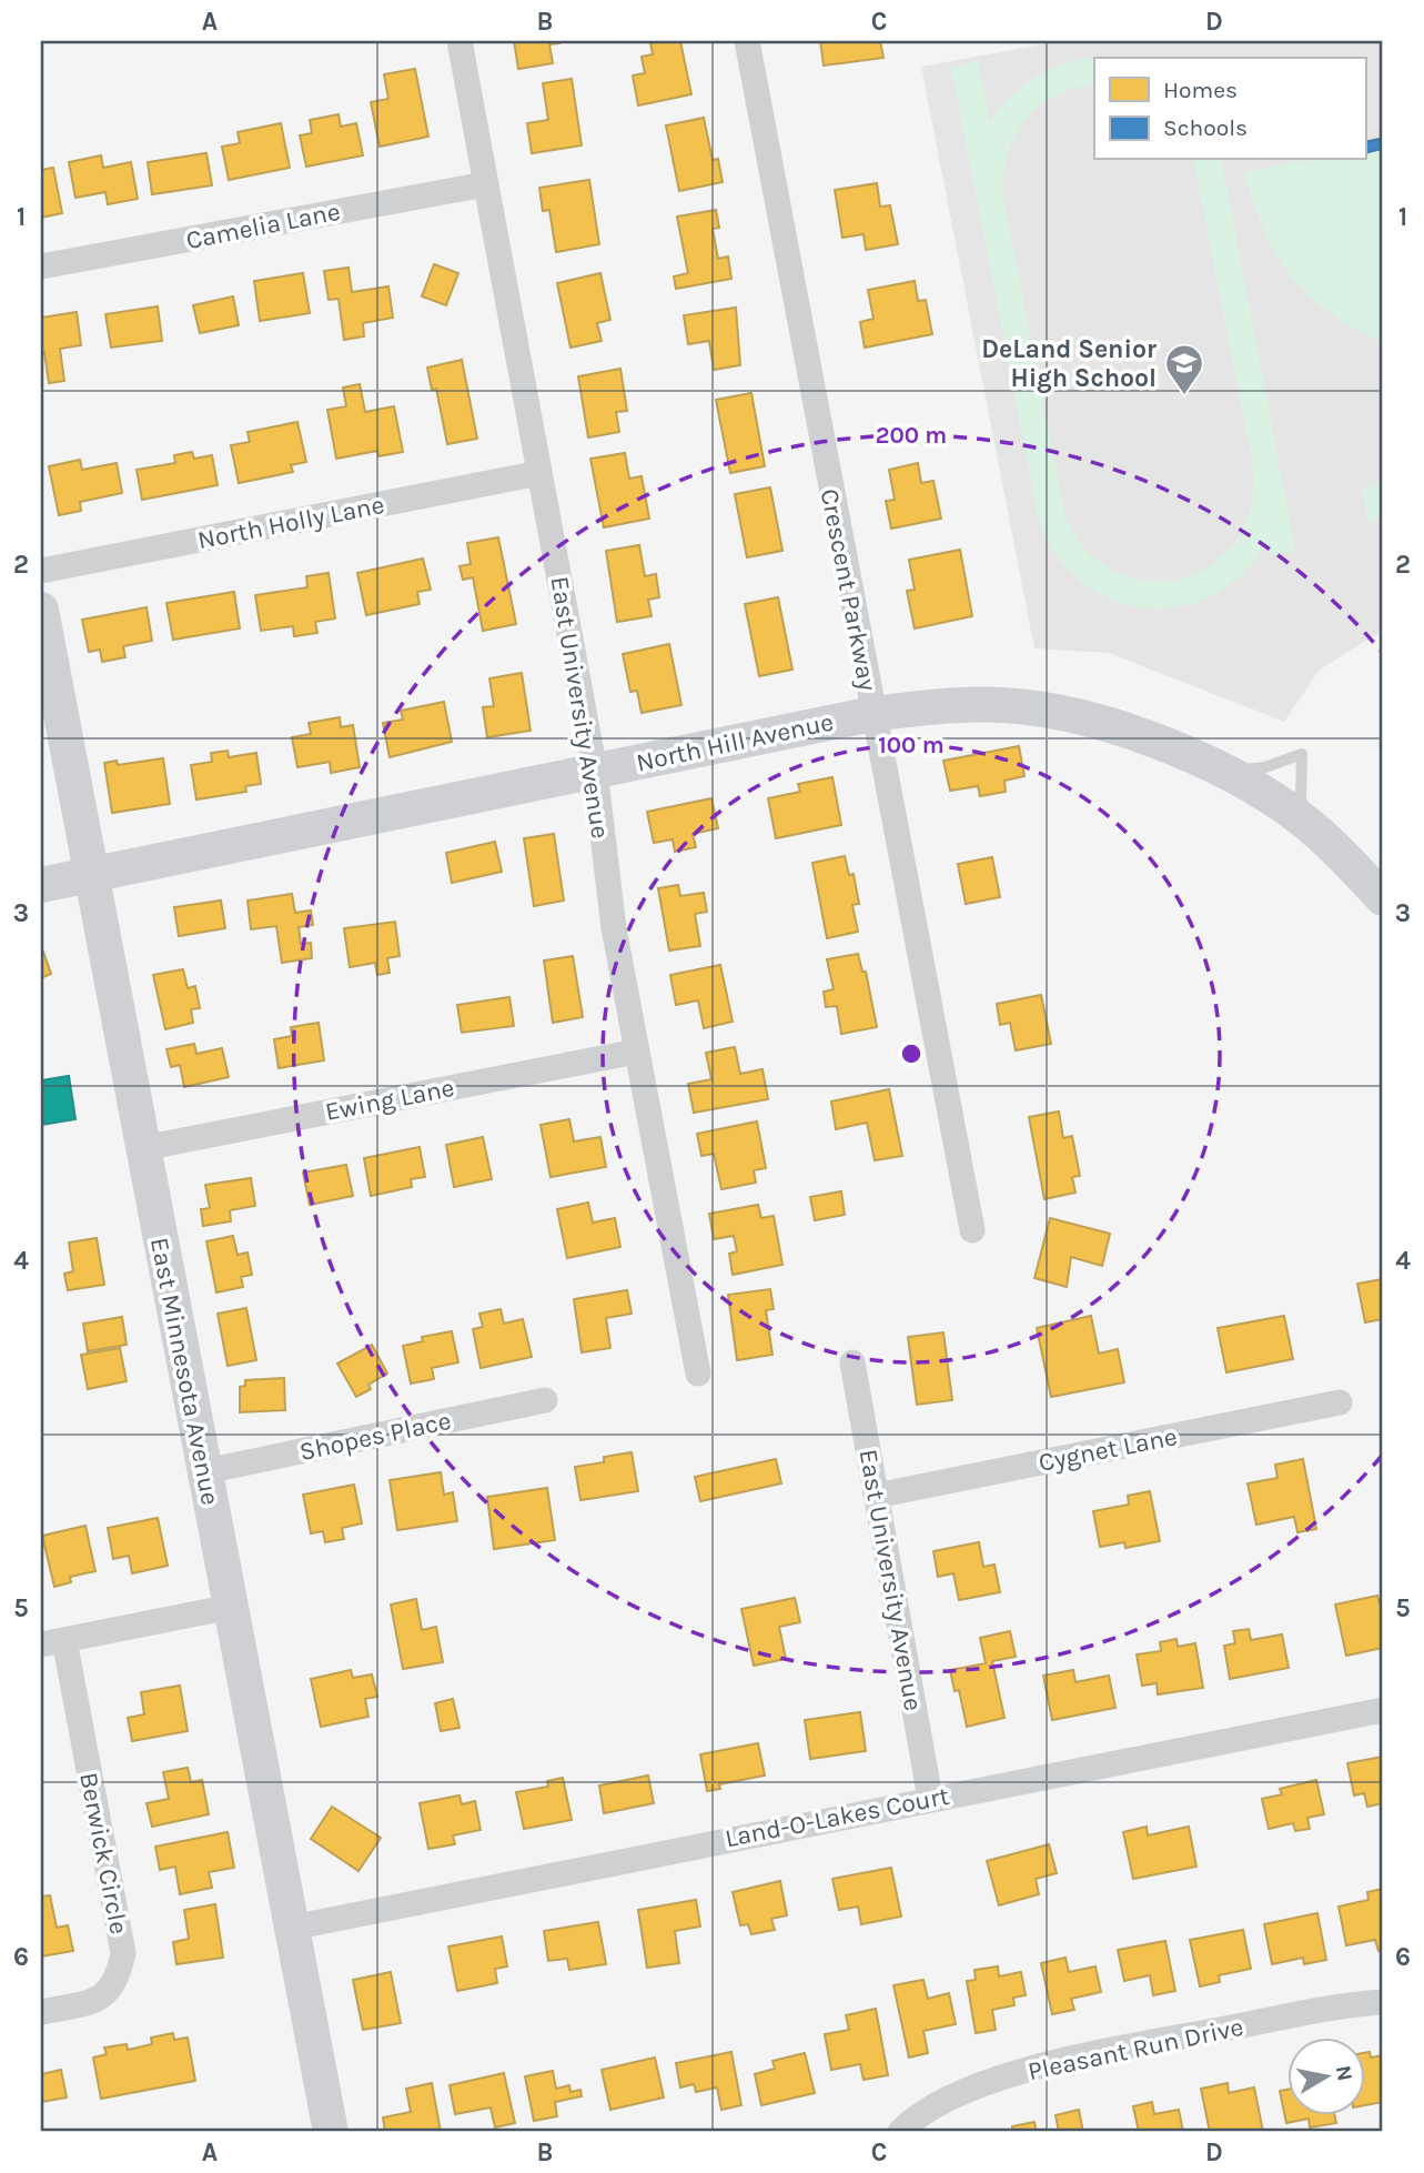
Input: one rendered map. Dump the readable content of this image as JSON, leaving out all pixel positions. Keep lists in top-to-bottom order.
{
  "streets": {
    "street": [
      "Camelia Lane",
      "North Holly Lane",
      "Crescent Parkway",
      "East University Avenue",
      "North Hill Avenue",
      "Ewing Lane",
      "East Minnesota Avenue",
      "Shopes Place",
      "Cygnet Lane",
      "Land-O-Lakes Court",
      "Berwick Circle",
      "Pleasant Run Drive"
    ]
  },
  "crossings": [
    ["Camelia Lane", "East University Avenue"],
    ["North Holly Lane", "East University Avenue"],
    ["Crescent Parkway", "North Hill Avenue"],
    ["East University Avenue", "North Hill Avenue"],
    ["East University Avenue", "Ewing Lane"],
    ["East University Avenue", "Cygnet Lane"],
    ["East University Avenue", "Land-O-Lakes Court"],
    ["North Hill Avenue", "East Minnesota Avenue"],
    ["Ewing Lane", "East Minnesota Avenue"],
    ["East Minnesota Avenue", "Shopes Place"],
    ["East Minnesota Avenue", "Land-O-Lakes Court"],
    ["East Minnesota Avenue", "Berwick Circle"]
  ],
  "places": {
    "school or university": ["DeLand Senior High School"]
  },
  "legend": ["Homes", "Schools"],
  "north": "right",
  "grid": {
    "columns": [
      "A",
      "B",
      "C",
      "D"
    ],
    "rows": [
      "1",
      "2",
      "3",
      "4",
      "5",
      "6"
    ]
  },
  "rings": ["200 m", "100 m"]
}
